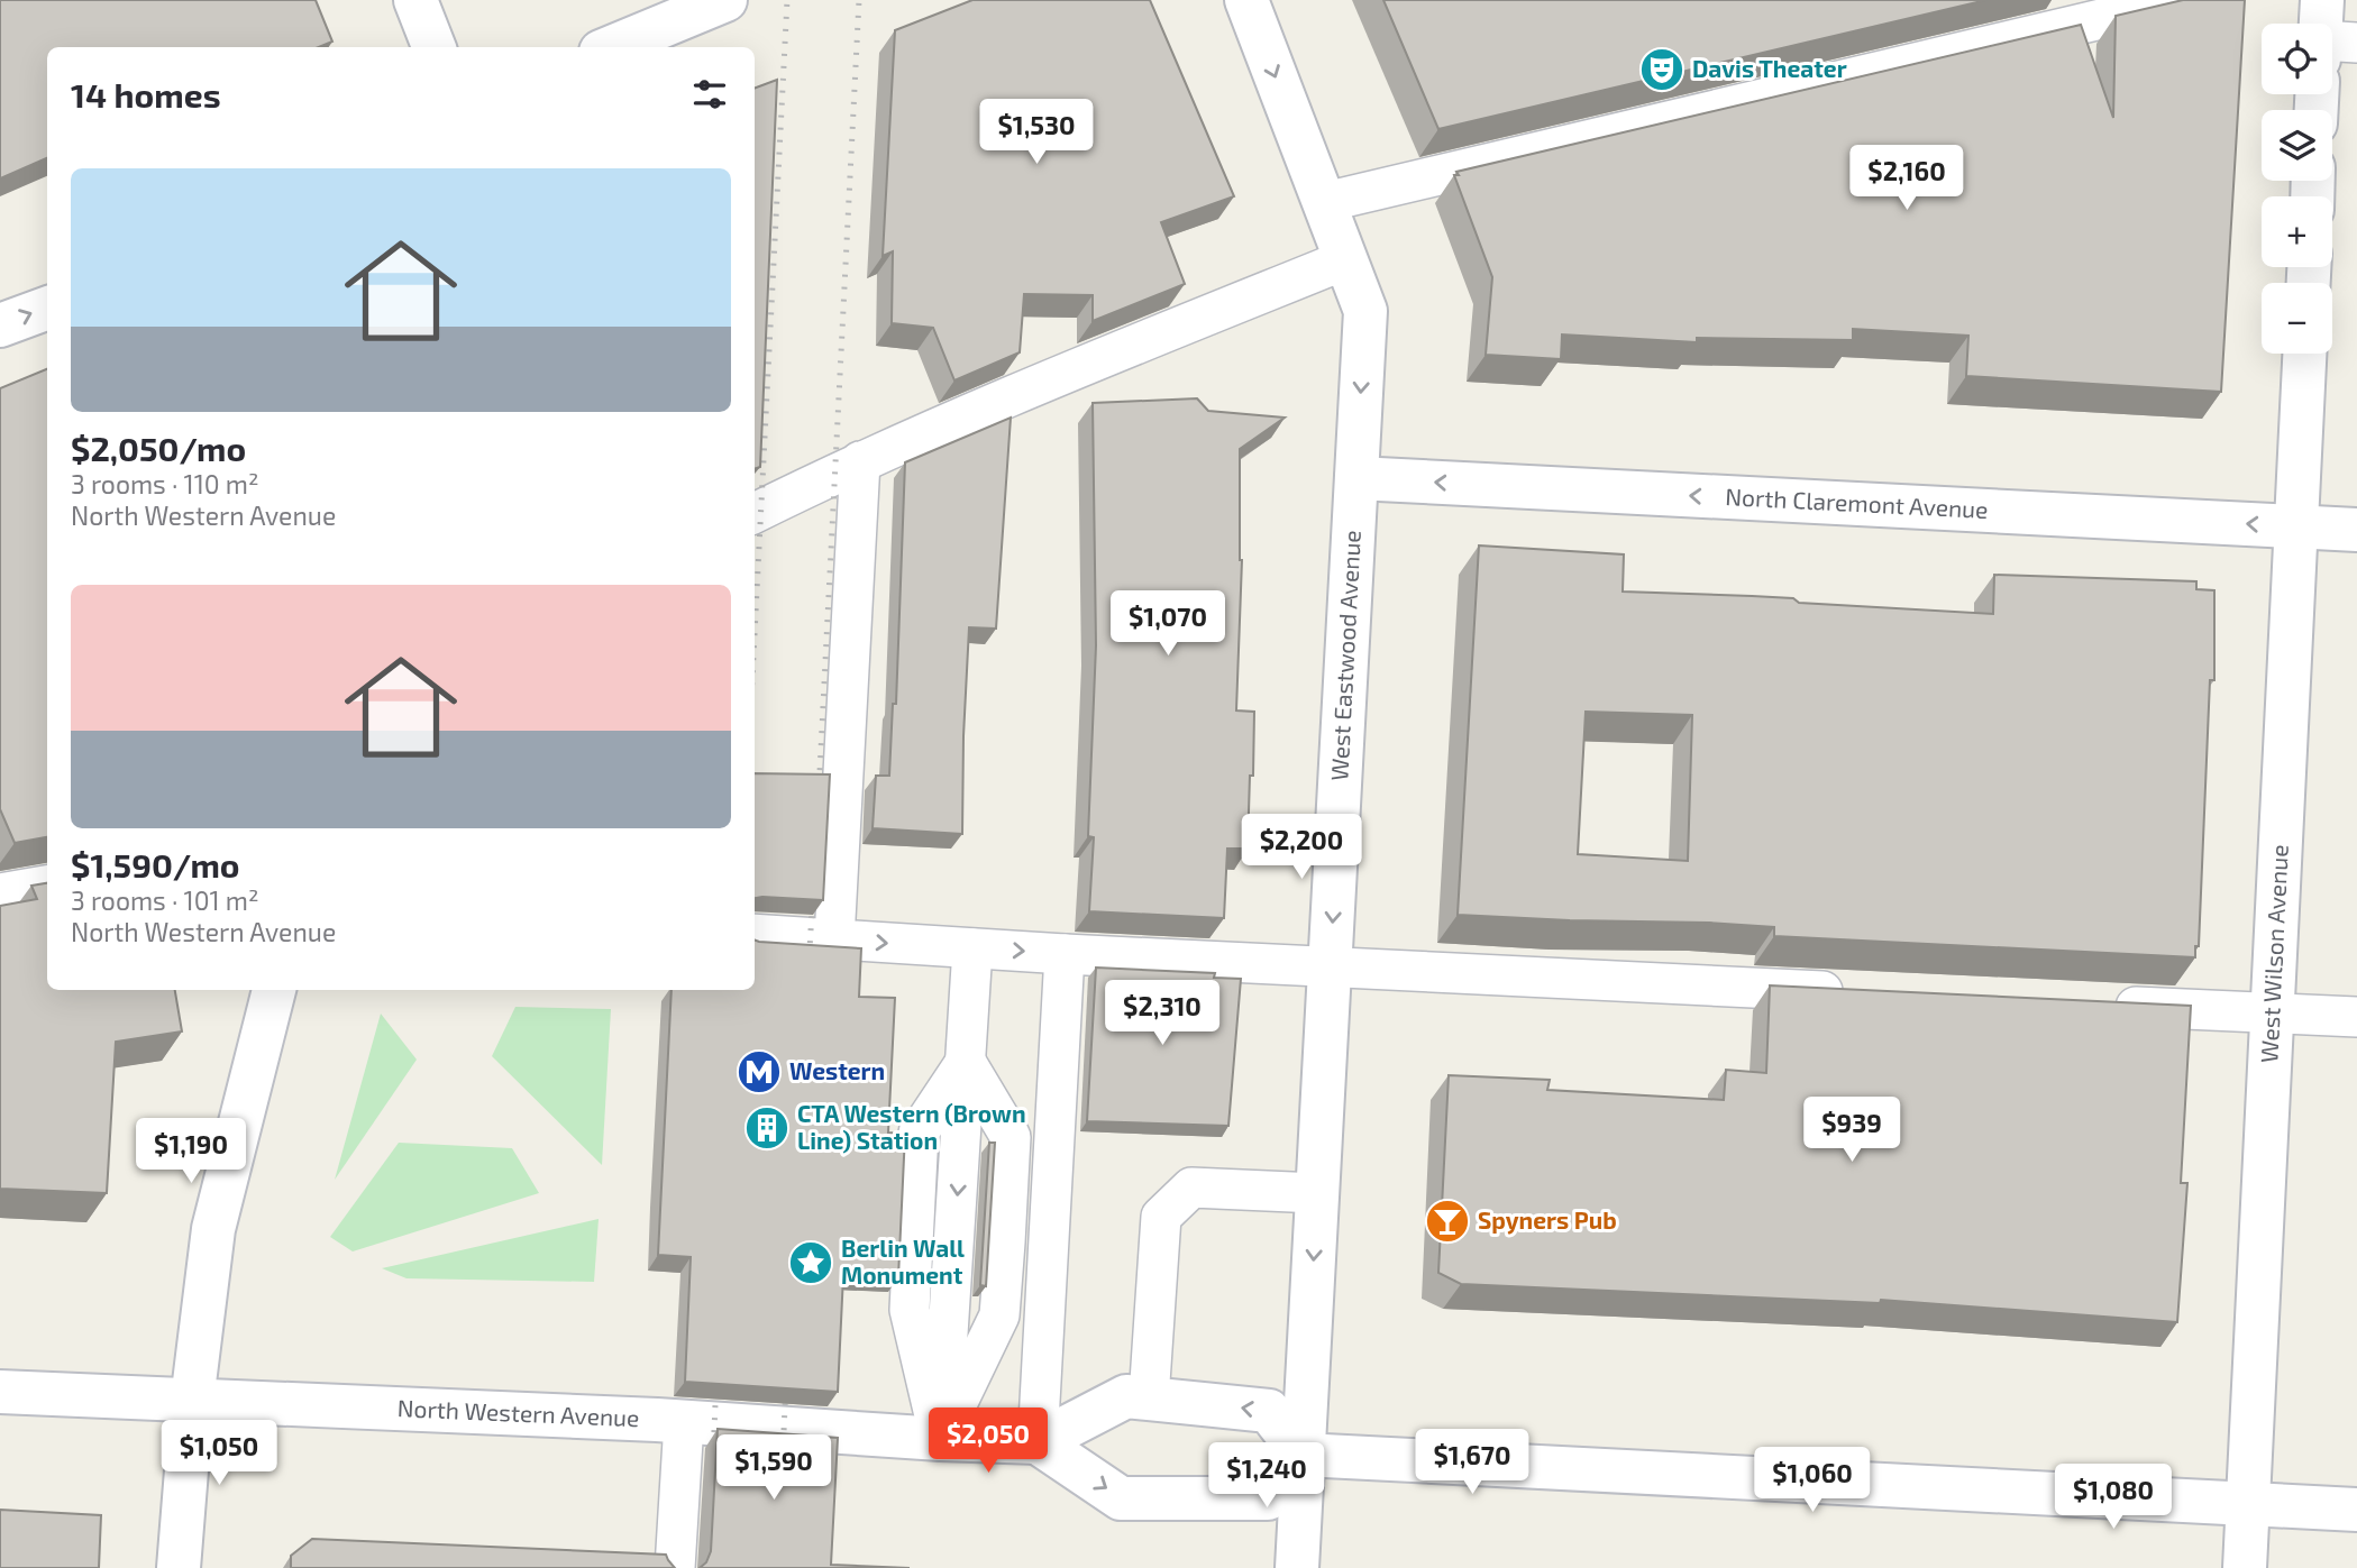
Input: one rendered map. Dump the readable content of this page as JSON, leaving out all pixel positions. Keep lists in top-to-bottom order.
{
  "streets": {
    "street": [
      "North Claremont Avenue",
      "West Eastwood Avenue",
      "West Wilson Avenue",
      "North Western Avenue"
    ]
  },
  "crossings": [
    ["North Claremont Avenue", "West Eastwood Avenue"],
    ["North Claremont Avenue", "West Wilson Avenue"]
  ],
  "one_way": ["North Claremont Avenue", "West Eastwood Avenue"],
  "places": {
    "theatre": ["Davis Theater"],
    "metro station": ["Western"],
    "building": ["CTA Western (Brown Line) Station"],
    "bar": ["Spyners Pub"],
    "place": ["Berlin Wall Monument"]
  },
  "page": {
    "map_buttons": ["+", "−"],
    "heading": "14 homes",
    "price": [
      "$1,530",
      "$2,160",
      "$1,070",
      "$2,200",
      "$2,310",
      "$939",
      "$1,190",
      "$2,050",
      "$1,050",
      "$1,670",
      "$1,590",
      "$1,240",
      "$1,060",
      "$1,080"
    ],
    "list": [
      {
        "name": "$2,050/mo",
        "note": "3 rooms · 110 m² · North Western Avenue"
      },
      {
        "name": "$1,590/mo",
        "note": "3 rooms · 101 m² · North Western Avenue"
      }
    ]
  }
}
